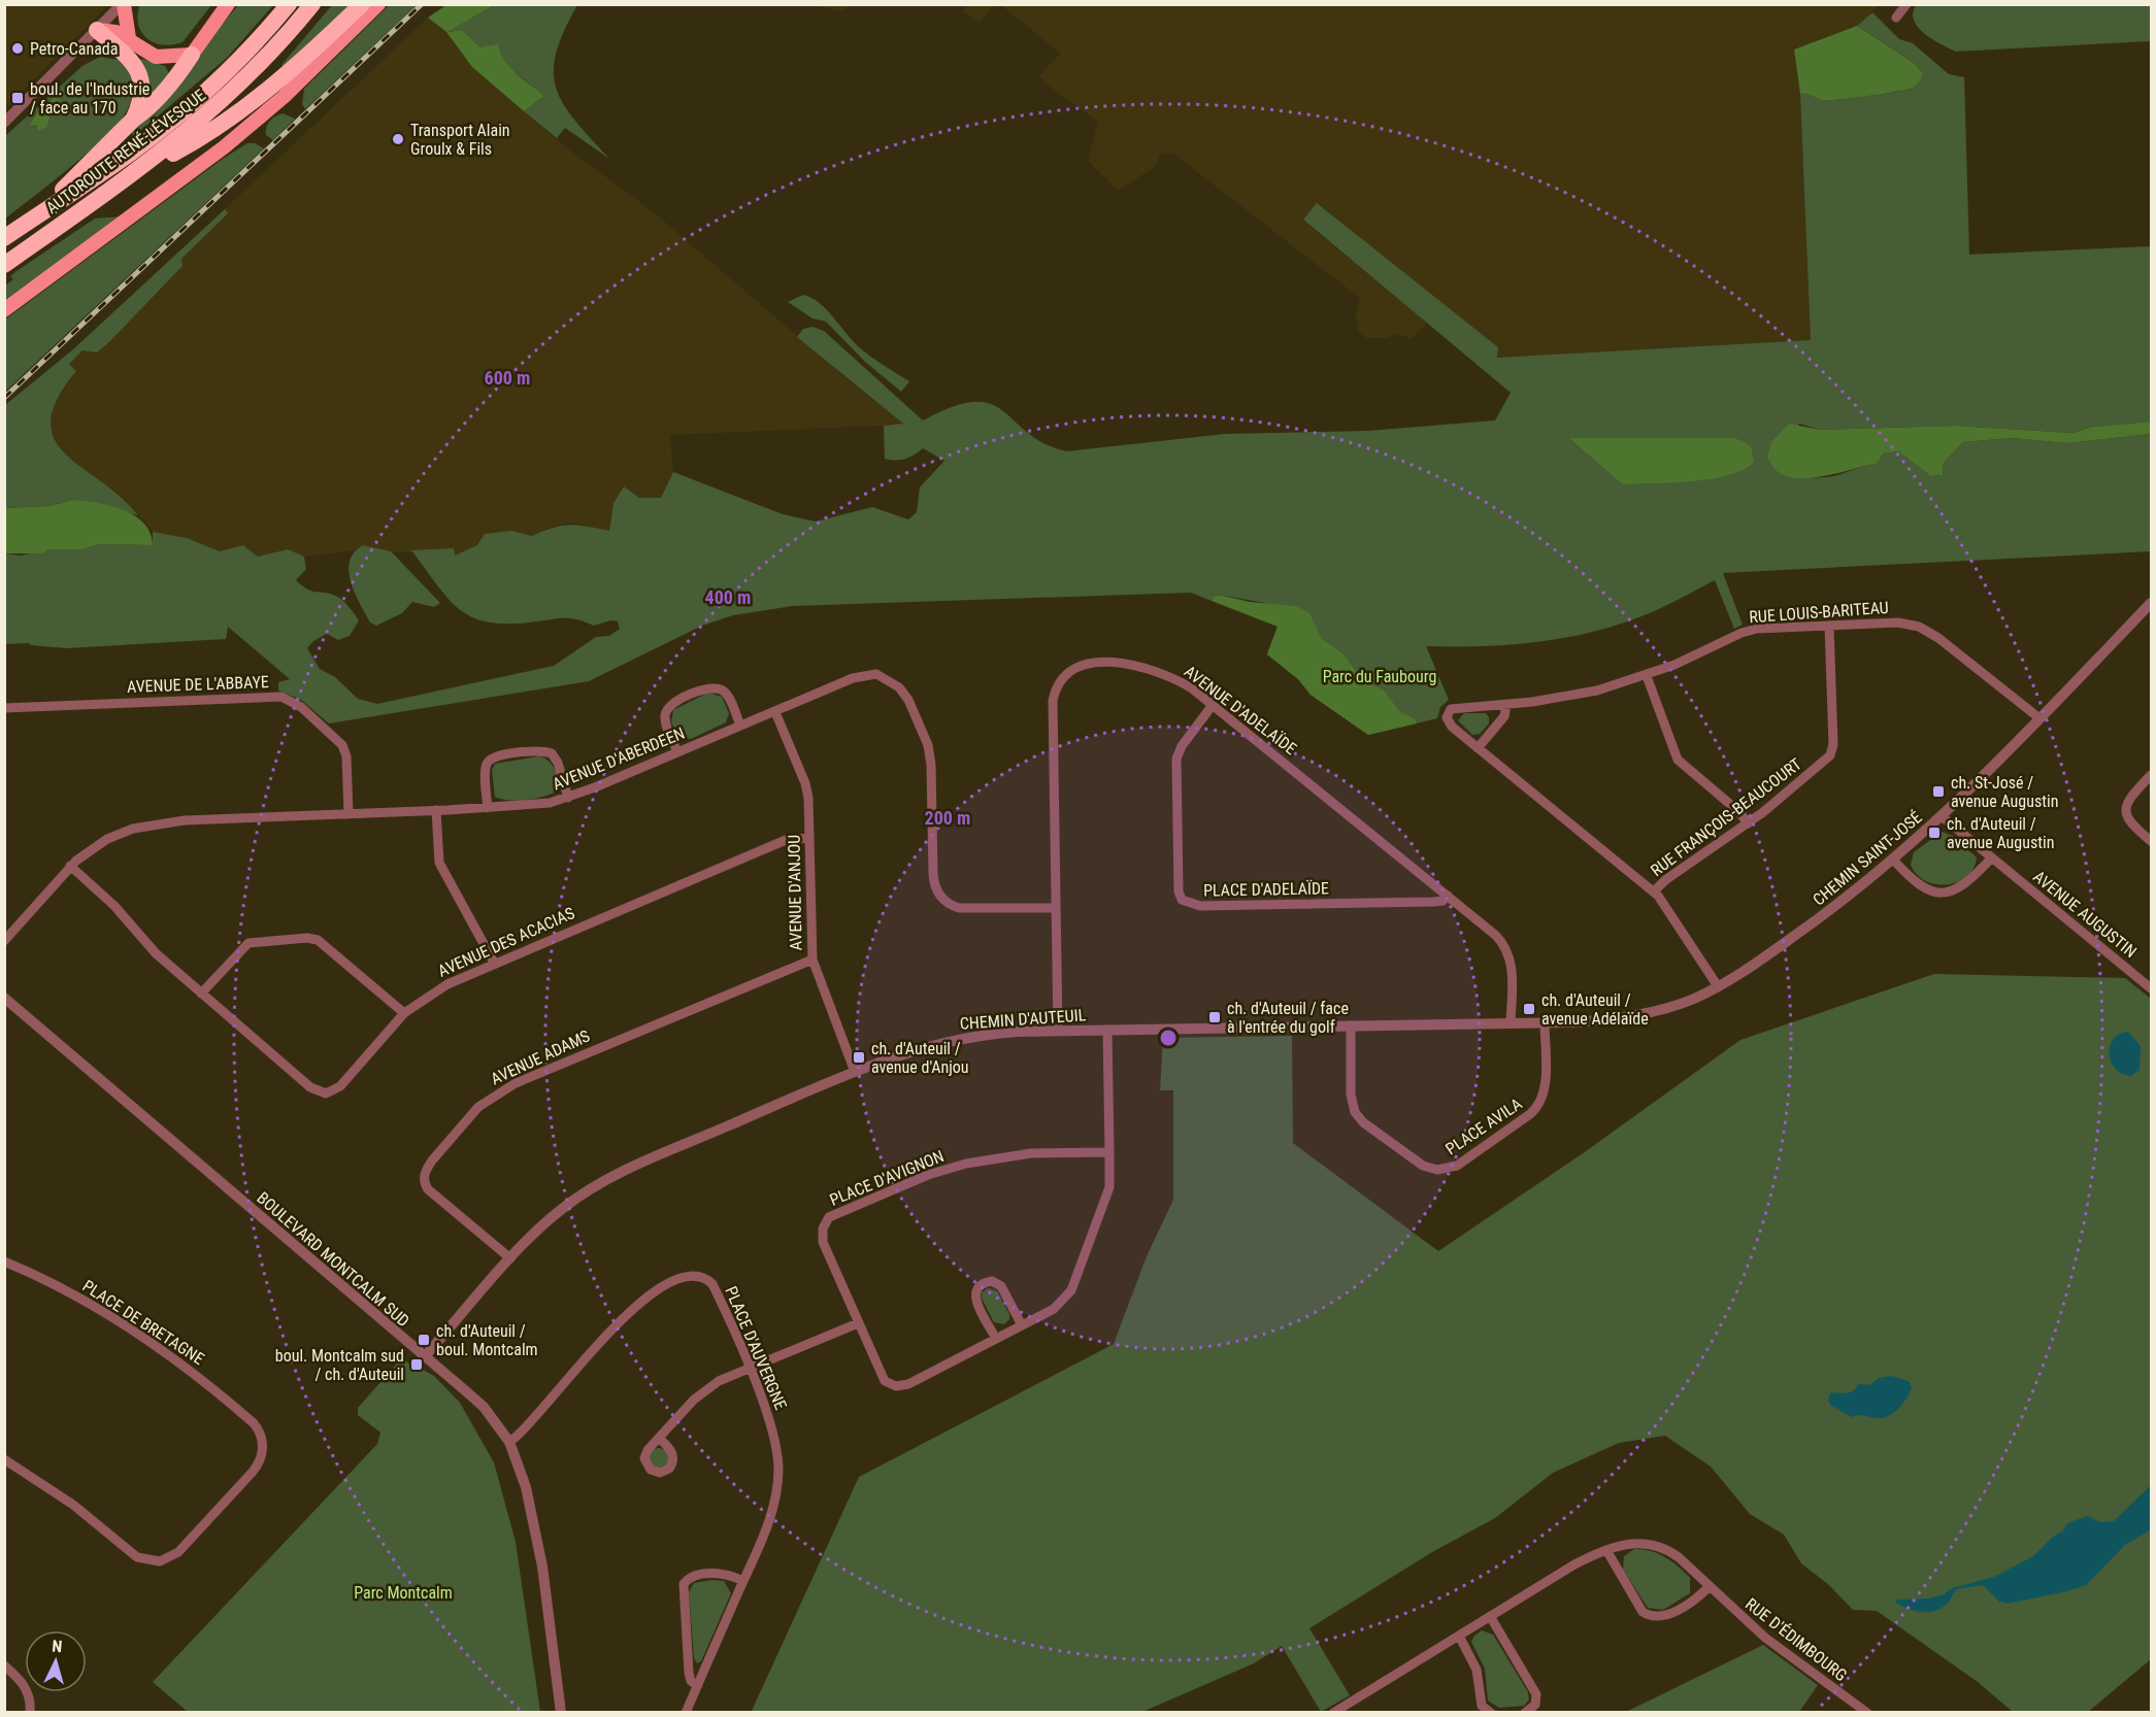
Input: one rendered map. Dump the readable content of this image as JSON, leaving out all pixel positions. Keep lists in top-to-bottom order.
{
  "streets": {
    "highway": ["AUTOROUTE RENÉ-LÉVESQUE"],
    "street": [
      "RUE LOUIS-BARITEAU",
      "AVENUE DE L'ABBAYE",
      "AVENUE D'ADELAÏDE",
      "AVENUE D'ABERDEEN",
      "RUE FRANÇOIS-BEAUCOURT",
      "CHEMIN SAINT-JOSÉ",
      "PLACE D'ADELAÏDE",
      "AVENUE D'ANJOU",
      "AVENUE AUGUSTIN",
      "AVENUE DES ACACIAS",
      "CHEMIN D'AUTEUIL",
      "AVENUE ADAMS",
      "PLACE AVILA",
      "PLACE D'AVIGNON",
      "BOULEVARD MONTCALM SUD",
      "PLACE DE BRETAGNE",
      "PLACE D'AUVERGNE",
      "RUE D'ÉDIMBOURG"
    ]
  },
  "crossings": [
    ["RUE LOUIS-BARITEAU", "RUE FRANÇOIS-BEAUCOURT"],
    ["RUE LOUIS-BARITEAU", "CHEMIN SAINT-JOSÉ"],
    ["RUE LOUIS-BARITEAU", "CHEMIN D'AUTEUIL"],
    ["AVENUE DE L'ABBAYE", "AVENUE D'ABERDEEN"],
    ["AVENUE D'ADELAÏDE", "AVENUE D'ABERDEEN"],
    ["AVENUE D'ADELAÏDE", "PLACE D'ADELAÏDE"],
    ["AVENUE D'ADELAÏDE", "CHEMIN D'AUTEUIL"],
    ["AVENUE D'ABERDEEN", "AVENUE D'ANJOU"],
    ["AVENUE D'ABERDEEN", "AVENUE DES ACACIAS"],
    ["CHEMIN SAINT-JOSÉ", "AVENUE AUGUSTIN"],
    ["CHEMIN SAINT-JOSÉ", "CHEMIN D'AUTEUIL"],
    ["AVENUE D'ANJOU", "AVENUE DES ACACIAS"],
    ["AVENUE D'ANJOU", "CHEMIN D'AUTEUIL"],
    ["AVENUE D'ANJOU", "AVENUE ADAMS"],
    ["CHEMIN D'AUTEUIL", "AVENUE ADAMS"],
    ["CHEMIN D'AUTEUIL", "PLACE AVILA"],
    ["CHEMIN D'AUTEUIL", "PLACE D'AVIGNON"],
    ["CHEMIN D'AUTEUIL", "BOULEVARD MONTCALM SUD"],
    ["BOULEVARD MONTCALM SUD", "PLACE D'AUVERGNE"]
  ],
  "parks": ["Parc du Faubourg", "Parc Montcalm"],
  "places": {
    "other": ["Petro-Canada", "Transport Alain Groulx & Fils"],
    "transit": [
      "boul. de l'Industrie / face au 170",
      "ch. St-José / avenue Augustin",
      "ch. d'Auteuil / avenue Augustin",
      "ch. d'Auteuil / avenue Adélaïde",
      "ch. d'Auteuil / face à l'entrée du golf",
      "ch. d'Auteuil / avenue d'Anjou",
      "ch. d'Auteuil / boul. Montcalm",
      "boul. Montcalm sud / ch. d'Auteuil"
    ]
  },
  "north": "top",
  "rings": ["600 m", "400 m", "200 m"]
}
